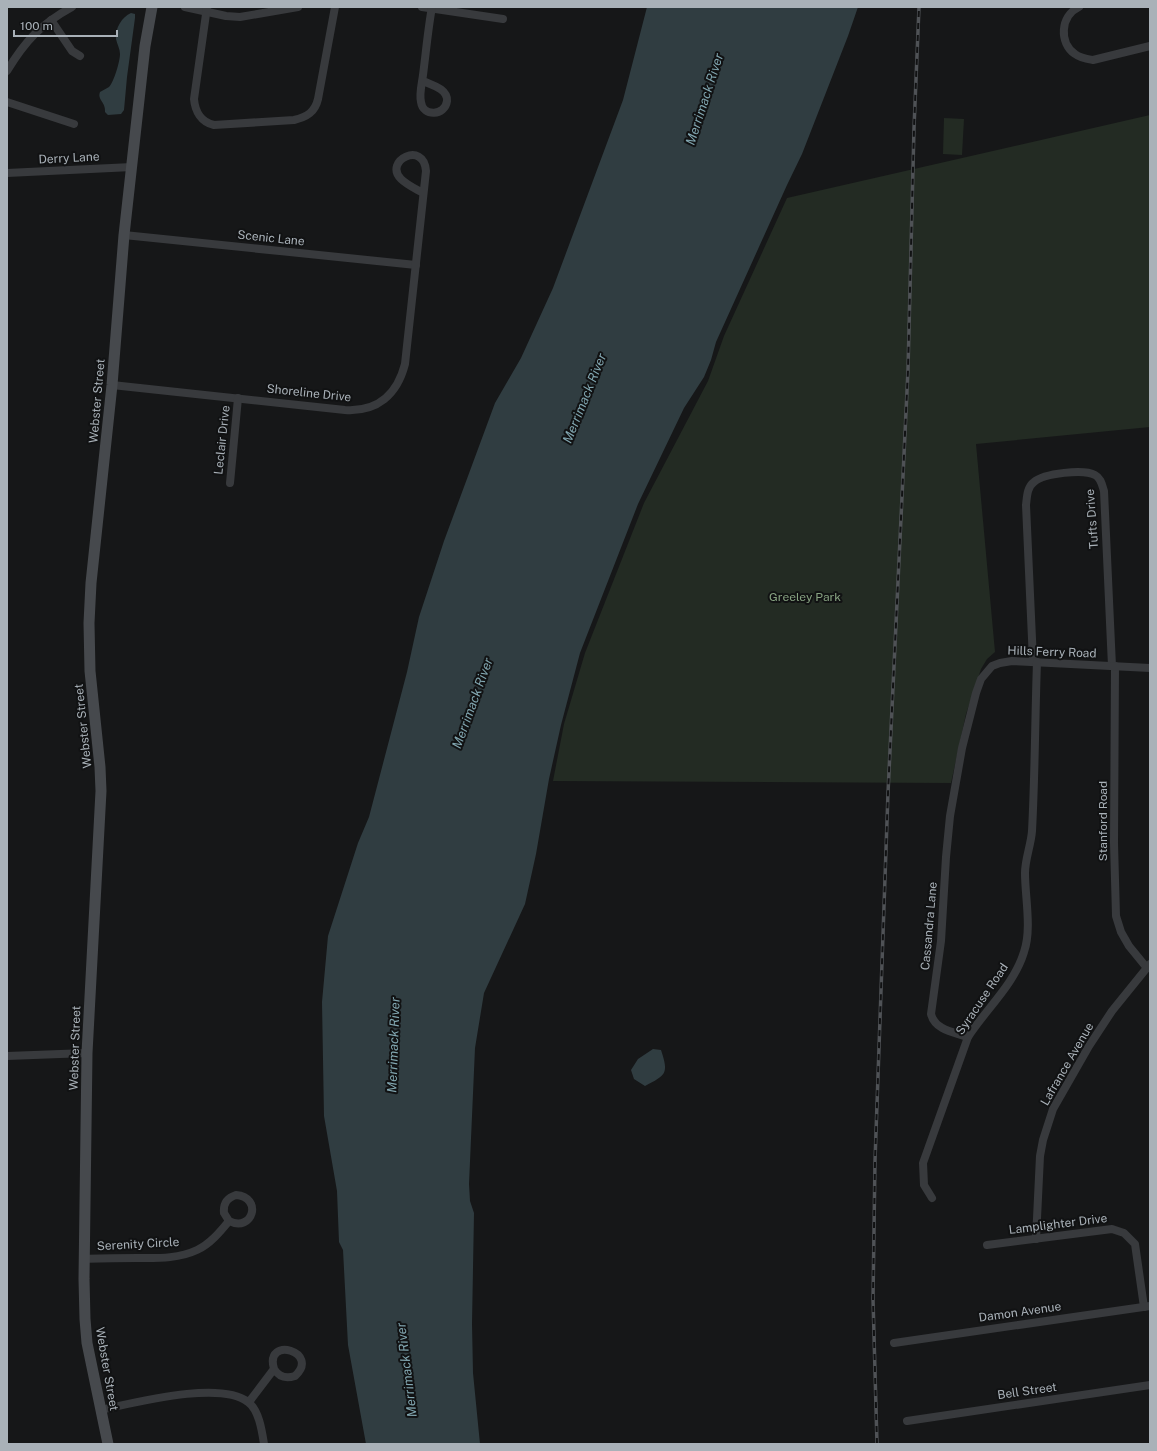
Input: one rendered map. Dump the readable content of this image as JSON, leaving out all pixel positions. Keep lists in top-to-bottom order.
{
  "streets": {
    "main road": ["Webster Street"],
    "street": [
      "Derry Lane",
      "Scenic Lane",
      "Shoreline Drive",
      "Leclair Drive",
      "Tufts Drive",
      "Hills Ferry Road",
      "Stanford Road",
      "Cassandra Lane",
      "Syracuse Road",
      "Lafrance Avenue",
      "Lamplighter Drive",
      "Serenity Circle",
      "Damon Avenue",
      "Bell Street"
    ]
  },
  "crossings": [
    ["Derry Lane", "Webster Street"],
    ["Scenic Lane", "Shoreline Drive"],
    ["Scenic Lane", "Webster Street"],
    ["Shoreline Drive", "Webster Street"],
    ["Shoreline Drive", "Leclair Drive"],
    ["Webster Street", "Serenity Circle"],
    ["Tufts Drive", "Hills Ferry Road"],
    ["Tufts Drive", "Stanford Road"],
    ["Tufts Drive", "Syracuse Road"],
    ["Hills Ferry Road", "Stanford Road"],
    ["Hills Ferry Road", "Cassandra Lane"],
    ["Hills Ferry Road", "Syracuse Road"],
    ["Stanford Road", "Lafrance Avenue"],
    ["Cassandra Lane", "Syracuse Road"],
    ["Lafrance Avenue", "Lamplighter Drive"],
    ["Lamplighter Drive", "Damon Avenue"]
  ],
  "water": ["Merrimack River"],
  "parks": ["Greeley Park"],
  "scale_bar": "100 m"
}
